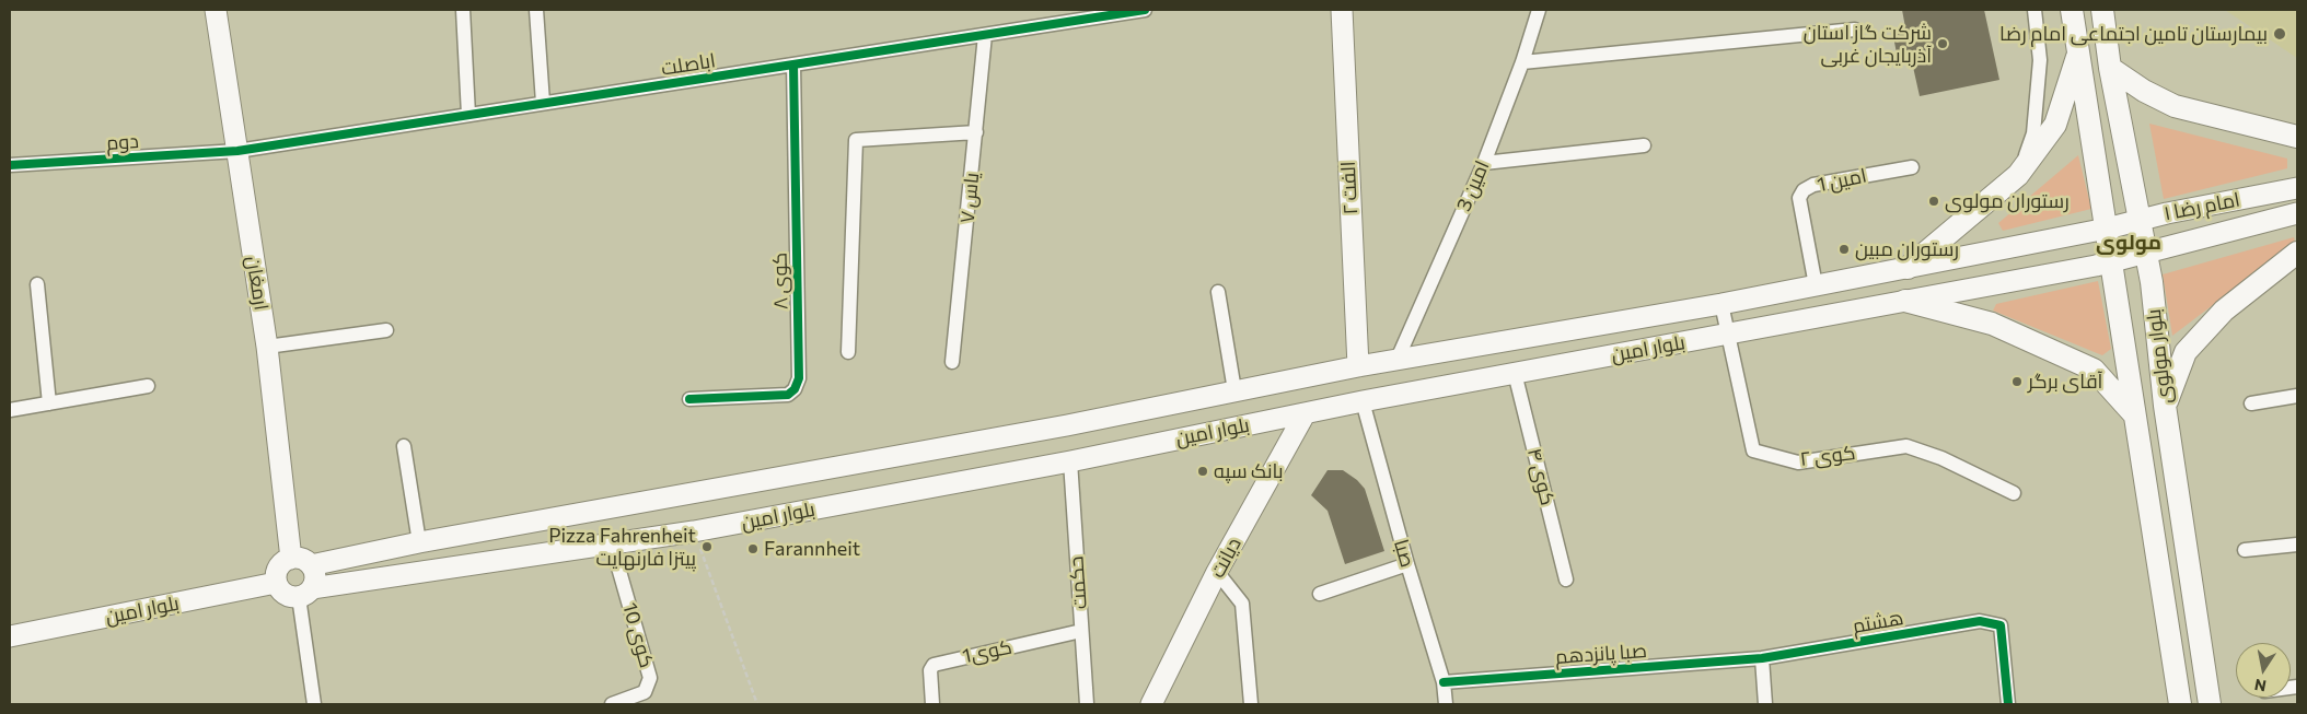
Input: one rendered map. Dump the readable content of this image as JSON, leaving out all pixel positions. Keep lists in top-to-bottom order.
{
  "streets": {
    "main road": [
      "الفت ۲",
      "امام رضا ۱",
      "ارمغان",
      "بلوار امین",
      "بلوار مولوی",
      "دیانت"
    ],
    "street": [
      "اباصلت",
      "دوم",
      "امین 1",
      "امین 3",
      "یاس ۷",
      "کوی ۸",
      "کوی ۲",
      "کوی ۴",
      "صبا",
      "حکمت",
      "هشتم",
      "کوی 10",
      "کوی1",
      "صبا پانزدهم"
    ]
  },
  "crossings": [
    ["اباصلت", "دوم"],
    ["اباصلت", "یاس ۷"],
    ["اباصلت", "کوی ۸"],
    ["اباصلت", "ارمغان"],
    ["دوم", "ارمغان"],
    ["امین 1", "بلوار امین"],
    ["امین 3", "بلوار امین"],
    ["الفت ۲", "بلوار امین"],
    ["امام رضا ۱", "بلوار امین"],
    ["امام رضا ۱", "بلوار مولوی"],
    ["ارمغان", "بلوار امین"],
    ["بلوار امین", "بلوار مولوی"],
    ["بلوار امین", "کوی ۲"],
    ["بلوار امین", "کوی ۴"],
    ["بلوار امین", "صبا"],
    ["بلوار امین", "دیانت"],
    ["بلوار امین", "حکمت"],
    ["بلوار امین", "کوی 10"],
    ["صبا", "صبا پانزدهم"],
    ["حکمت", "کوی1"],
    ["هشتم", "صبا پانزدهم"]
  ],
  "districts": ["مولوی"],
  "places": [
    "بیمارستان تامین اجتماعی امام رضا",
    "شرکت گاز استان آذربایجان غربی",
    "رستوران مولوی",
    "رستوران مبین",
    "آقاى برگر",
    "بانک سپه",
    "Pizza Fahrenheit پیتزا فارنهایت",
    "Farannheit"
  ],
  "north": "bottom"
}
